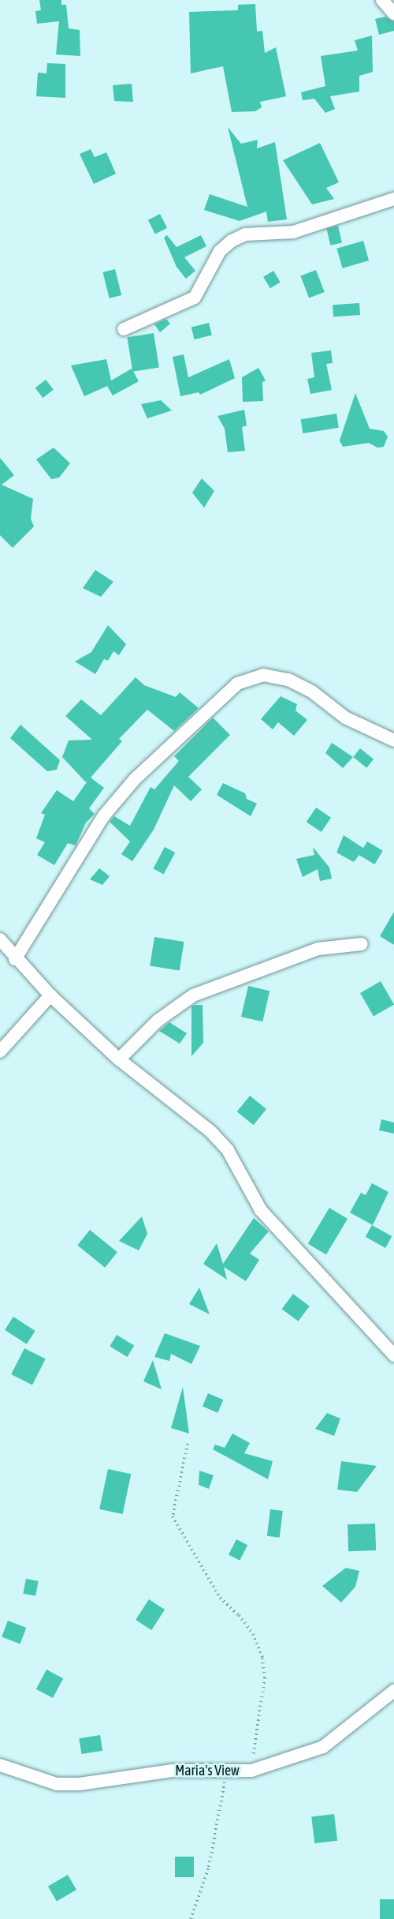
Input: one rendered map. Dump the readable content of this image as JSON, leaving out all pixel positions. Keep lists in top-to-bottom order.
{
  "streets": {
    "street": ["Maria's View"]
  }
}
